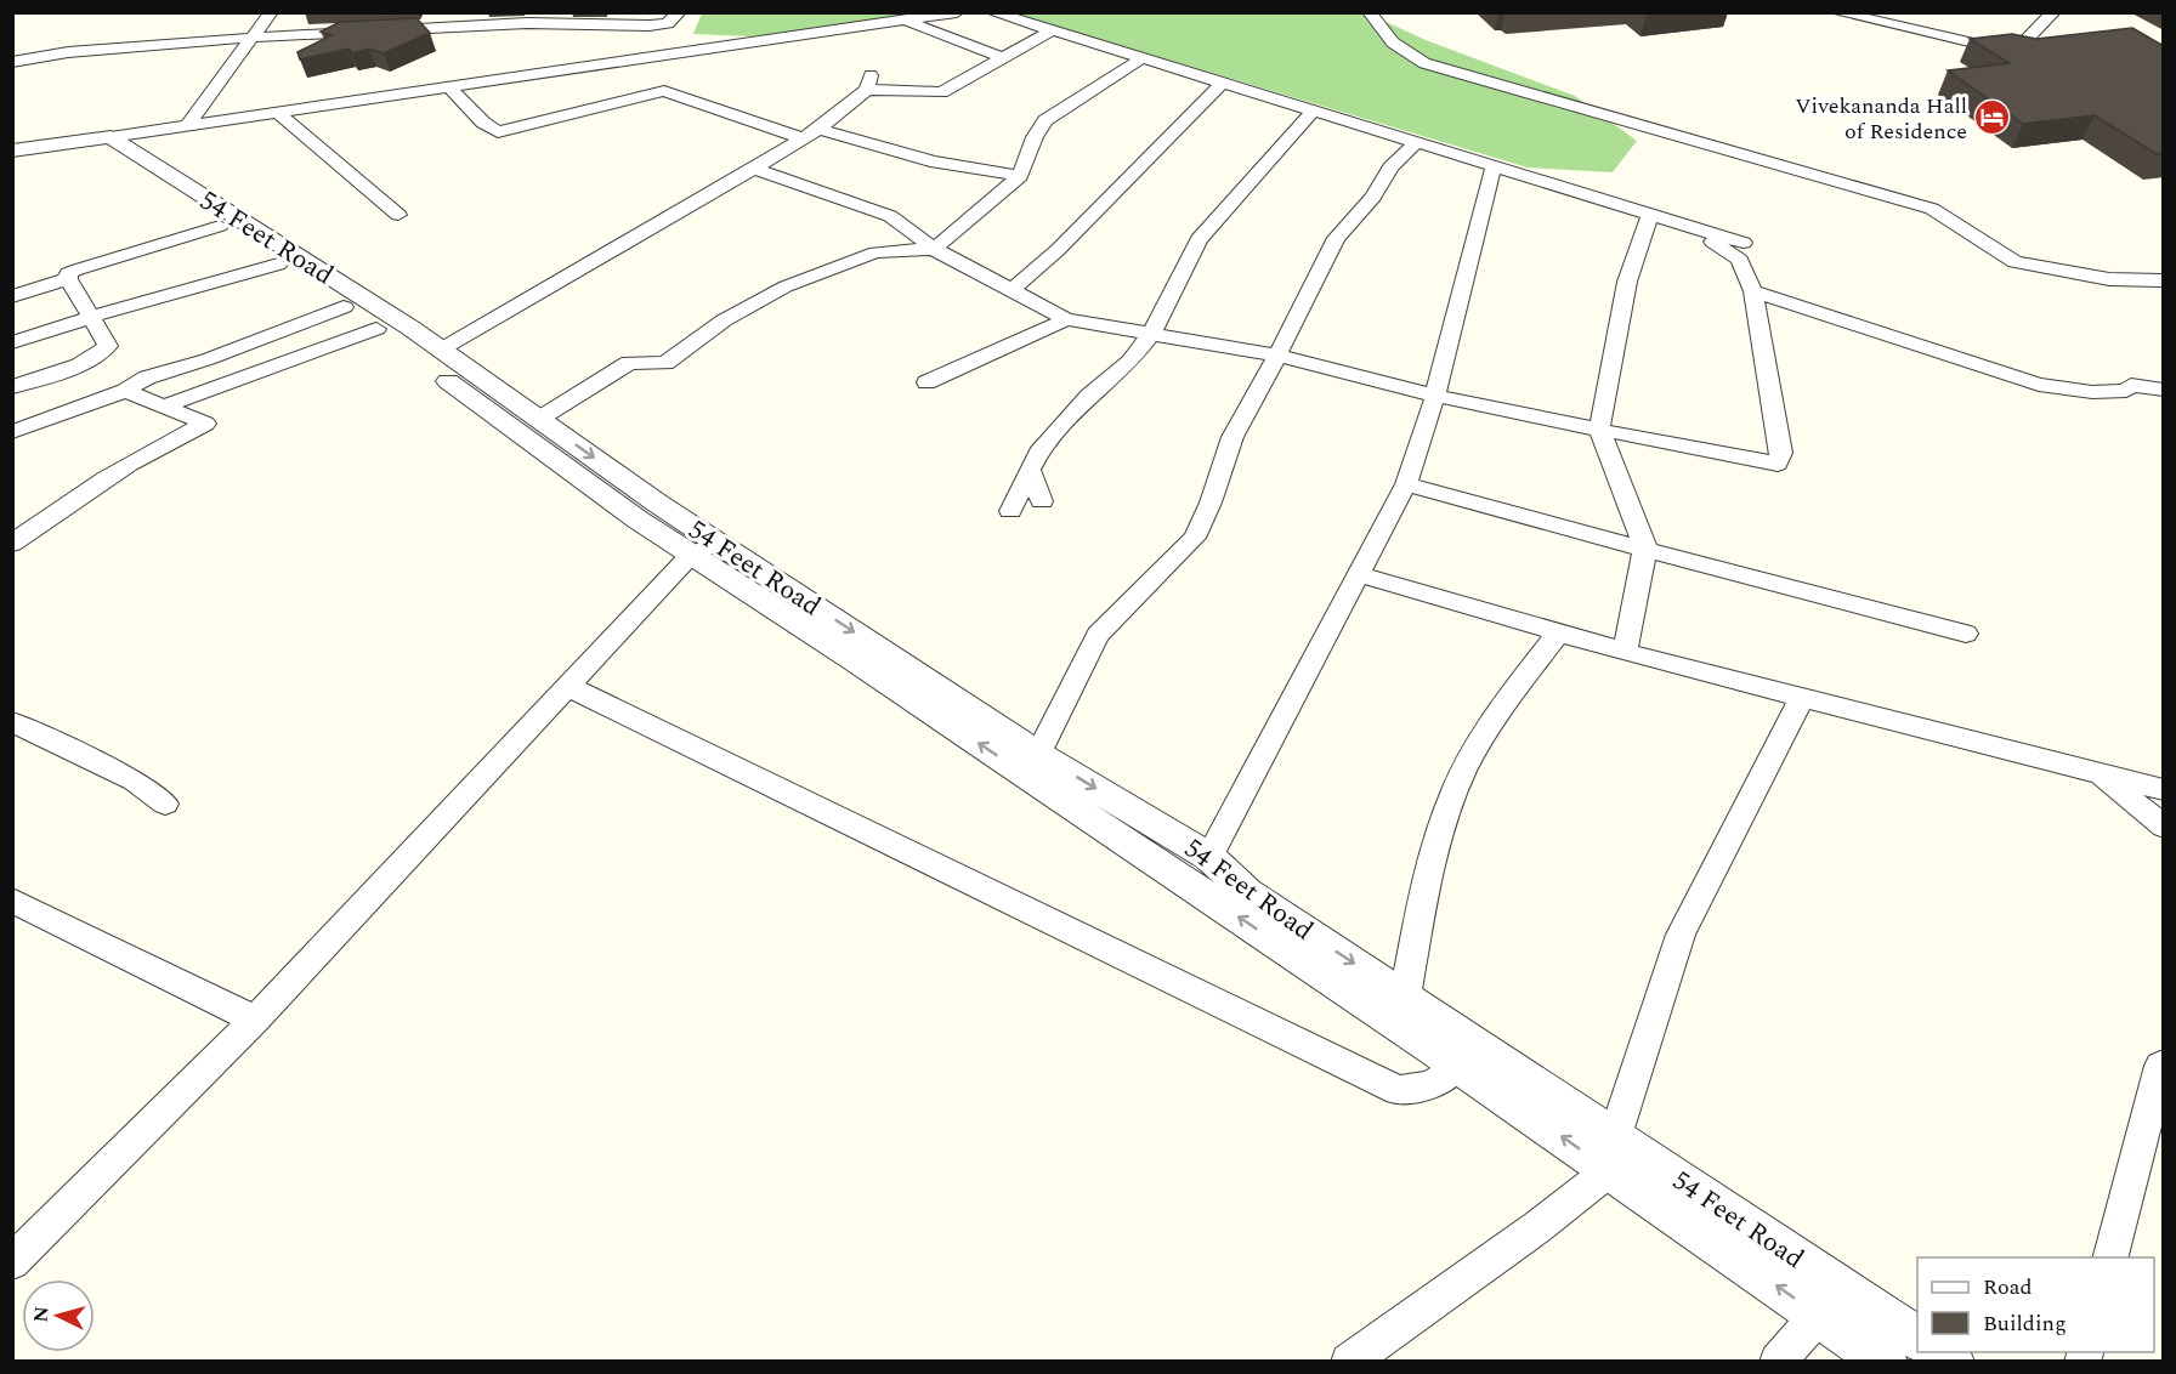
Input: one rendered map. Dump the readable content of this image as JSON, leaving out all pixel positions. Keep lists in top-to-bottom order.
{
  "streets": {
    "street": ["54 Feet Road"]
  },
  "places": {
    "hotel": ["Vivekananda Hall of Residence"]
  },
  "legend": ["Road", "Building"],
  "north": "left"
}
